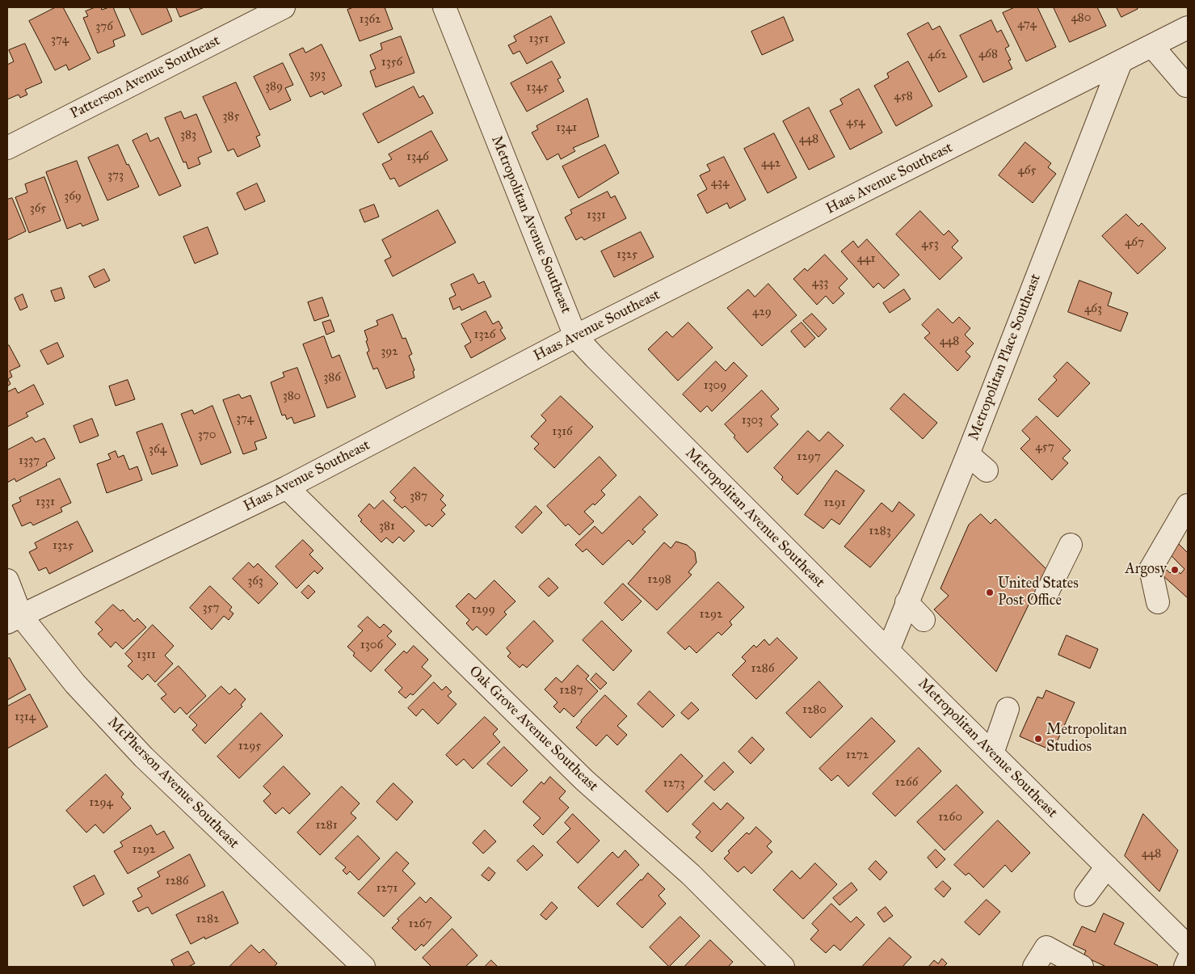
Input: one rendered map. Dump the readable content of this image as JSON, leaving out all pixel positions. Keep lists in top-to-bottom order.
{
  "streets": {
    "street": [
      "Patterson Avenue Southeast",
      "Haas Avenue Southeast",
      "Metropolitan Avenue Southeast",
      "Metropolitan Place Southeast",
      "Oak Grove Avenue Southeast",
      "McPherson Avenue Southeast"
    ]
  },
  "crossings": [
    ["Haas Avenue Southeast", "Metropolitan Avenue Southeast"],
    ["Haas Avenue Southeast", "Metropolitan Place Southeast"],
    ["Haas Avenue Southeast", "Oak Grove Avenue Southeast"],
    ["Haas Avenue Southeast", "McPherson Avenue Southeast"],
    ["Metropolitan Avenue Southeast", "Metropolitan Place Southeast"]
  ],
  "places": ["Argosy", "United States Post Office", "Metropolitan Studios"],
  "house_numbers": [
    "480",
    "1362",
    "474",
    "376",
    "1351",
    "374",
    "468",
    "462",
    "1356",
    "393",
    "389",
    "1345",
    "458",
    "385",
    "454",
    "1341",
    "383",
    "448",
    "1346",
    "442",
    "465",
    "373",
    "434",
    "369",
    "365",
    "1331",
    "467",
    "453",
    "1325",
    "441",
    "433",
    "463",
    "429",
    "1326",
    "448",
    "392",
    "386",
    "1309",
    "380",
    "374",
    "1303",
    "1316",
    "370",
    "457",
    "364",
    "1297",
    "1337",
    "387",
    "1331",
    "1291",
    "381",
    "1283",
    "1325",
    "1298",
    "363",
    "357",
    "1299",
    "1292",
    "1306",
    "1311",
    "1286",
    "1287",
    "1280",
    "1314",
    "1295",
    "1272",
    "1266",
    "1273",
    "1294",
    "1260",
    "1281",
    "1292",
    "448",
    "1286",
    "1271",
    "1282",
    "1267"
  ]
}
